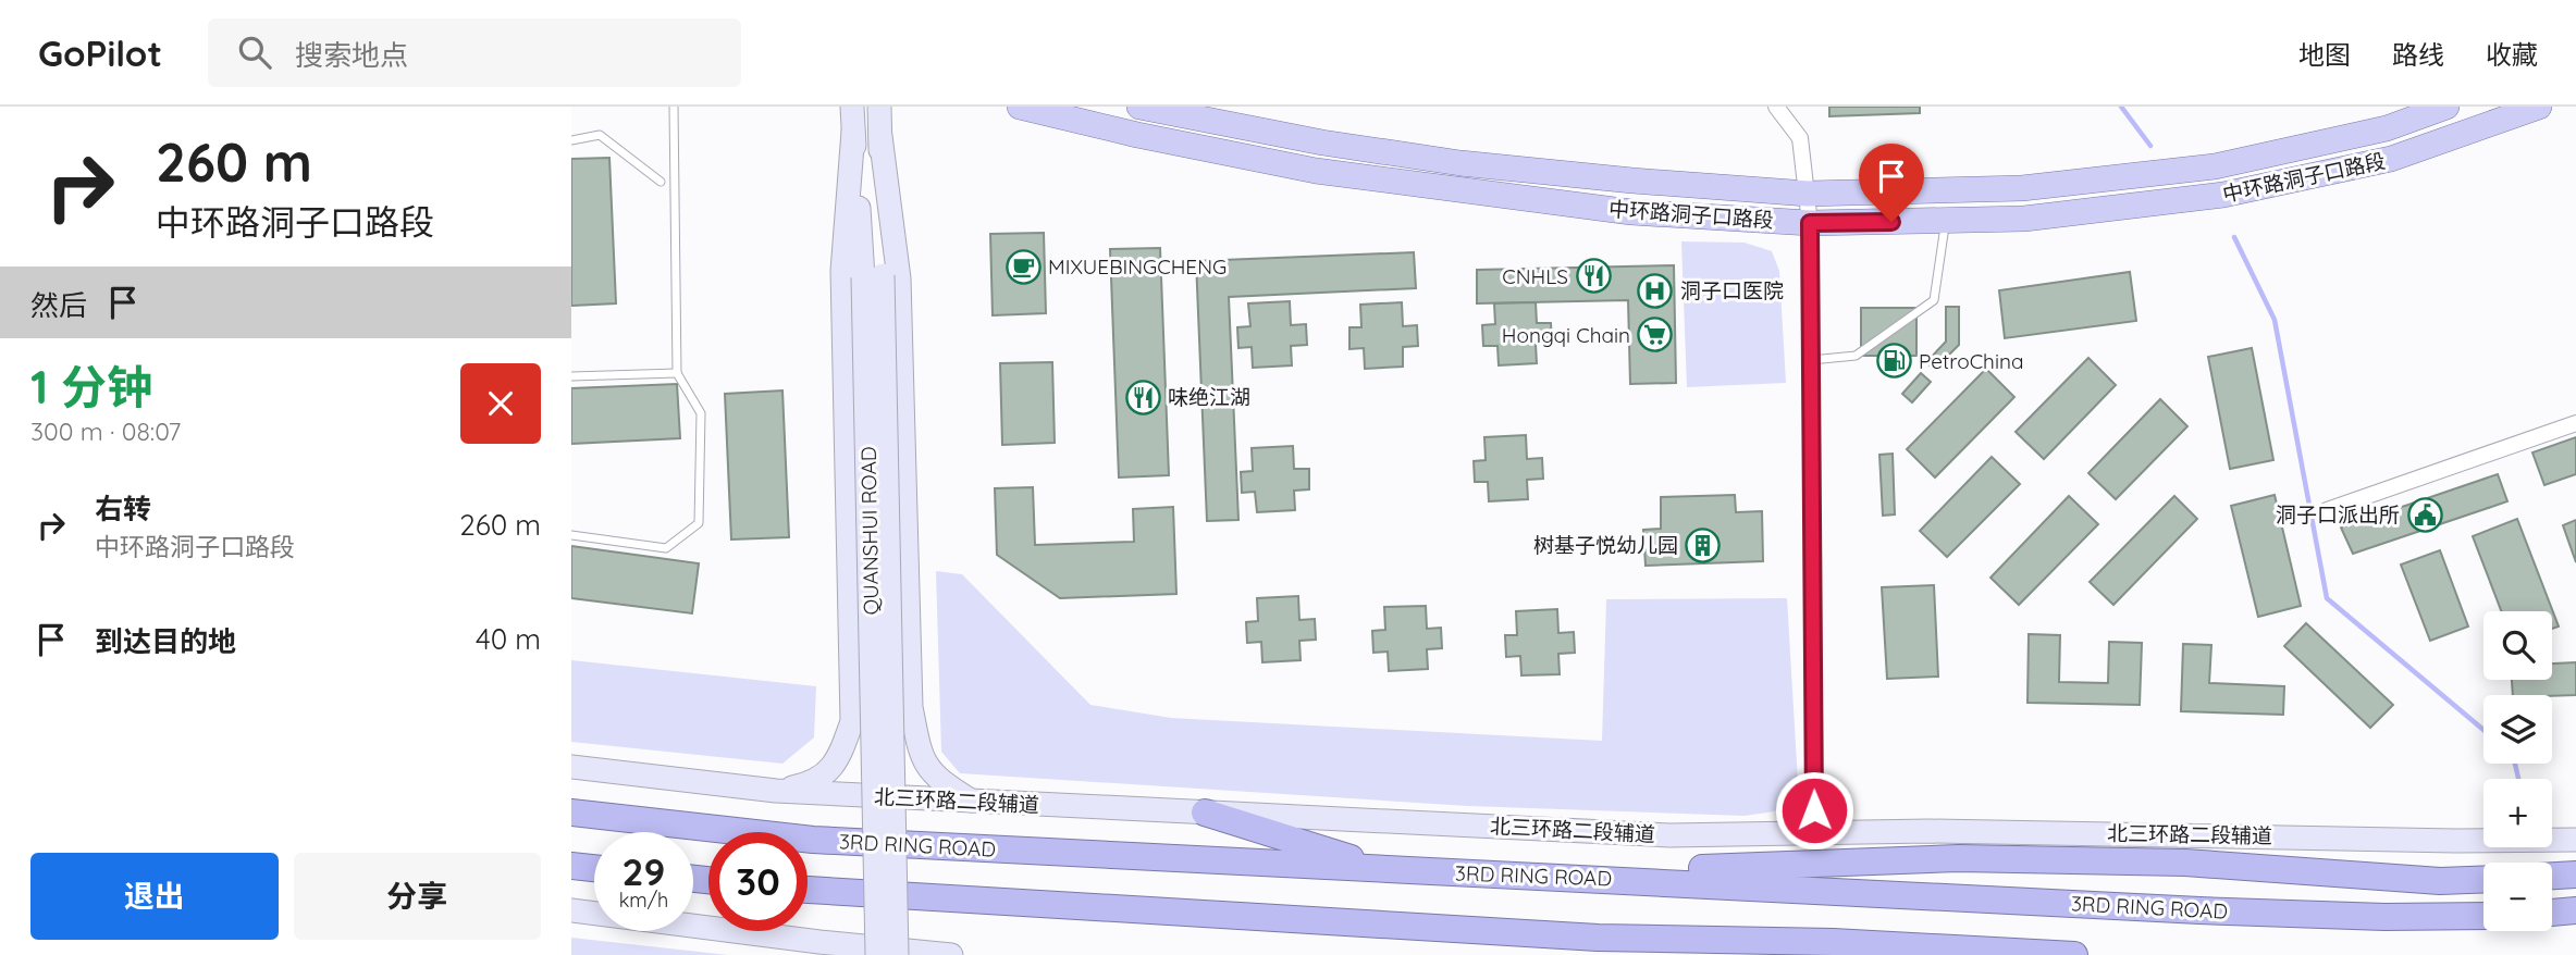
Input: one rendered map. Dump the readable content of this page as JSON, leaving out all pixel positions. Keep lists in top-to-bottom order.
{
  "streets": {
    "highway": ["3RD RING ROAD"],
    "main road": ["中环路洞子口路段", "QUANSHUI ROAD", "北三环路二段辅道"]
  },
  "places": {
    "cafe": ["MIXUEBINGCHENG"],
    "restaurant": ["CNHLS", "味绝江湖"],
    "hospital": ["洞子口医院"],
    "supermarket": ["Hongqi Chain"],
    "fuel station": ["PetroChina"],
    "public building": ["洞子口派出所"],
    "building": ["树基子悦幼儿园"]
  },
  "page": {
    "header": "GoPilot",
    "search": "搜索地点",
    "nav": ["地图", "路线", "收藏"],
    "turn": ["260 m", "中环路洞子口路段"],
    "then": "然后",
    "heading": ["1 分钟", "300 m · 08:07"],
    "list": [
      {
        "name": "右转",
        "note": "中环路洞子口路段",
        "value": "260 m"
      },
      {
        "name": "到达目的地",
        "value": "40 m"
      }
    ],
    "map_buttons": ["+", "−"],
    "speed": "29 km/h",
    "limit": "30",
    "buttons": ["退出", "分享"]
  }
}
